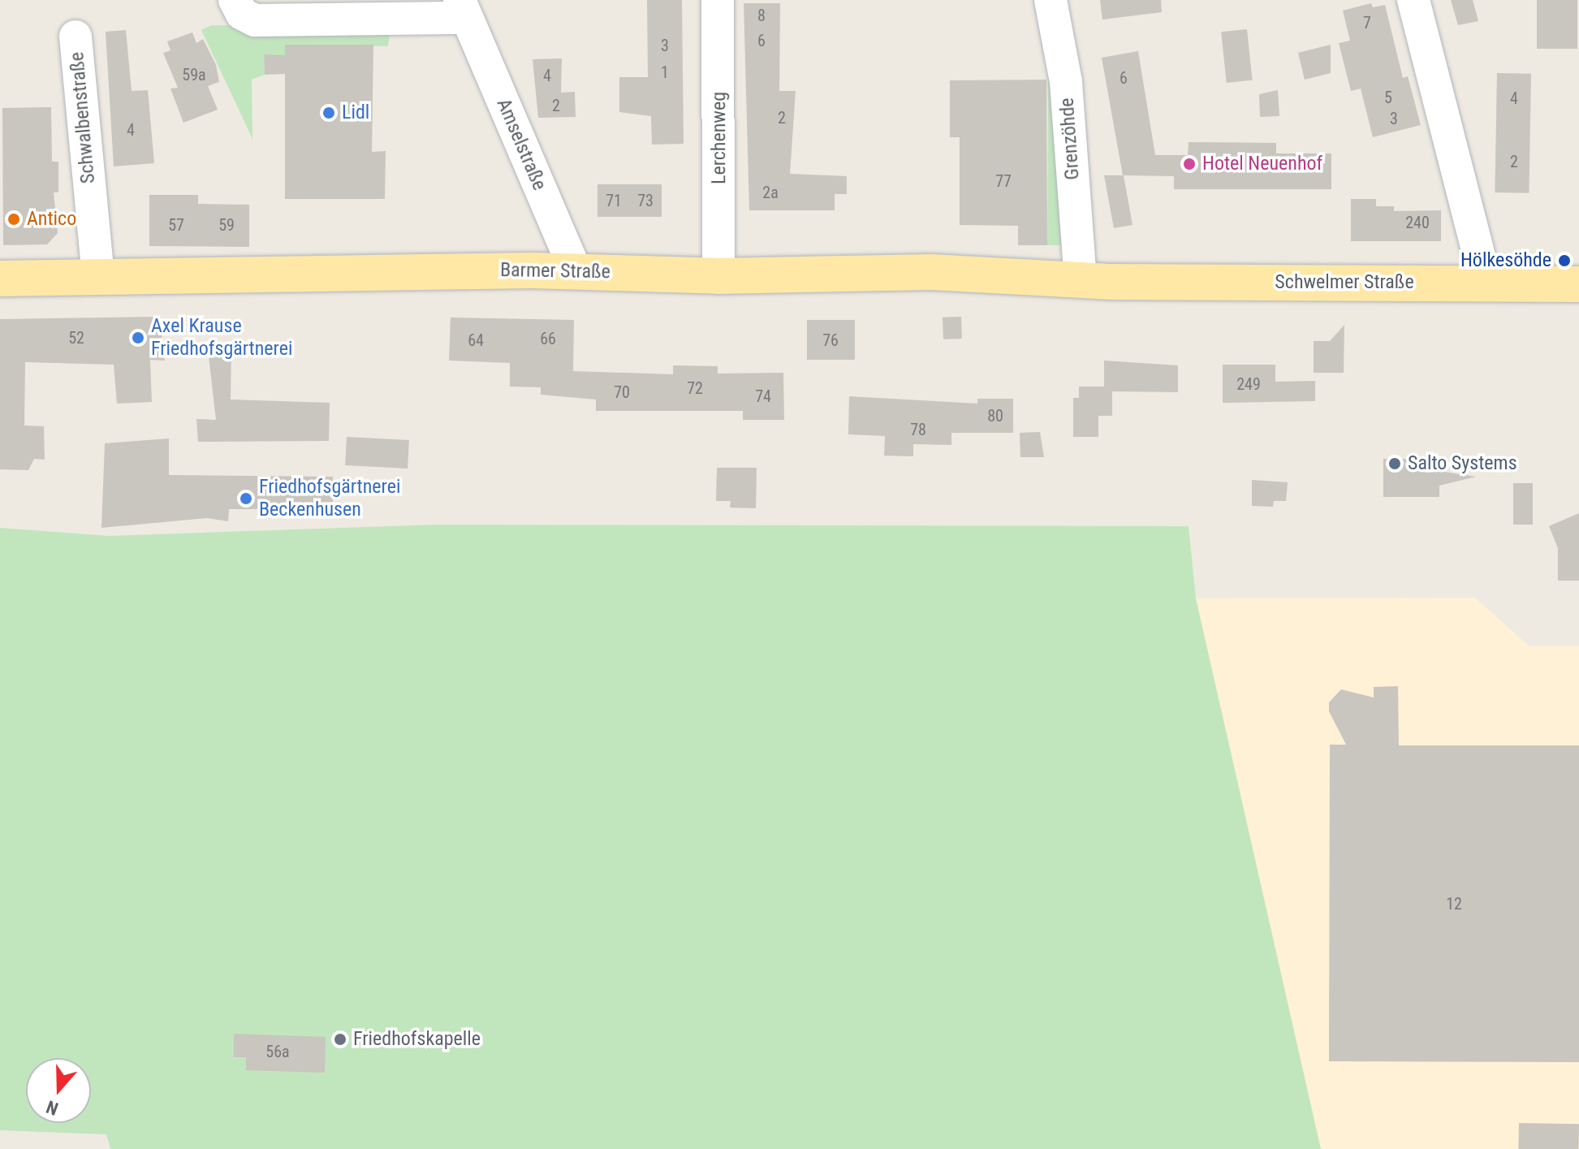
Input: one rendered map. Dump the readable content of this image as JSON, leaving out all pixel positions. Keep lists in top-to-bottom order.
{
  "streets": {
    "main road": ["Barmer Straße", "Schwelmer Straße"],
    "street": [
      "Schwalbenstraße",
      "Lerchenweg",
      "Grenzöhde",
      "Amselstraße"
    ]
  },
  "crossings": [
    ["Schwalbenstraße", "Barmer Straße"],
    ["Lerchenweg", "Barmer Straße"],
    ["Grenzöhde", "Barmer Straße"],
    ["Grenzöhde", "Schwelmer Straße"],
    ["Amselstraße", "Barmer Straße"],
    ["Barmer Straße", "Schwelmer Straße"]
  ],
  "places": [
    "Lidl",
    "Hotel Neuenhof",
    "Antico",
    "Hölkesöhde",
    "Axel Krause Friedhofsgärtnerei",
    "Salto Systems",
    "Friedhofsgärtnerei Beckenhusen",
    "Friedhofskapelle"
  ],
  "house_numbers": [
    "8",
    "7",
    "6",
    "3",
    "1",
    "59a",
    "4",
    "6",
    "5",
    "4",
    "2",
    "2",
    "3",
    "4",
    "2",
    "77",
    "2a",
    "71",
    "73",
    "240",
    "57",
    "59",
    "52",
    "66",
    "64",
    "76",
    "249",
    "72",
    "70",
    "74",
    "80",
    "78",
    "12",
    "56a"
  ],
  "north": "bottom"
}
